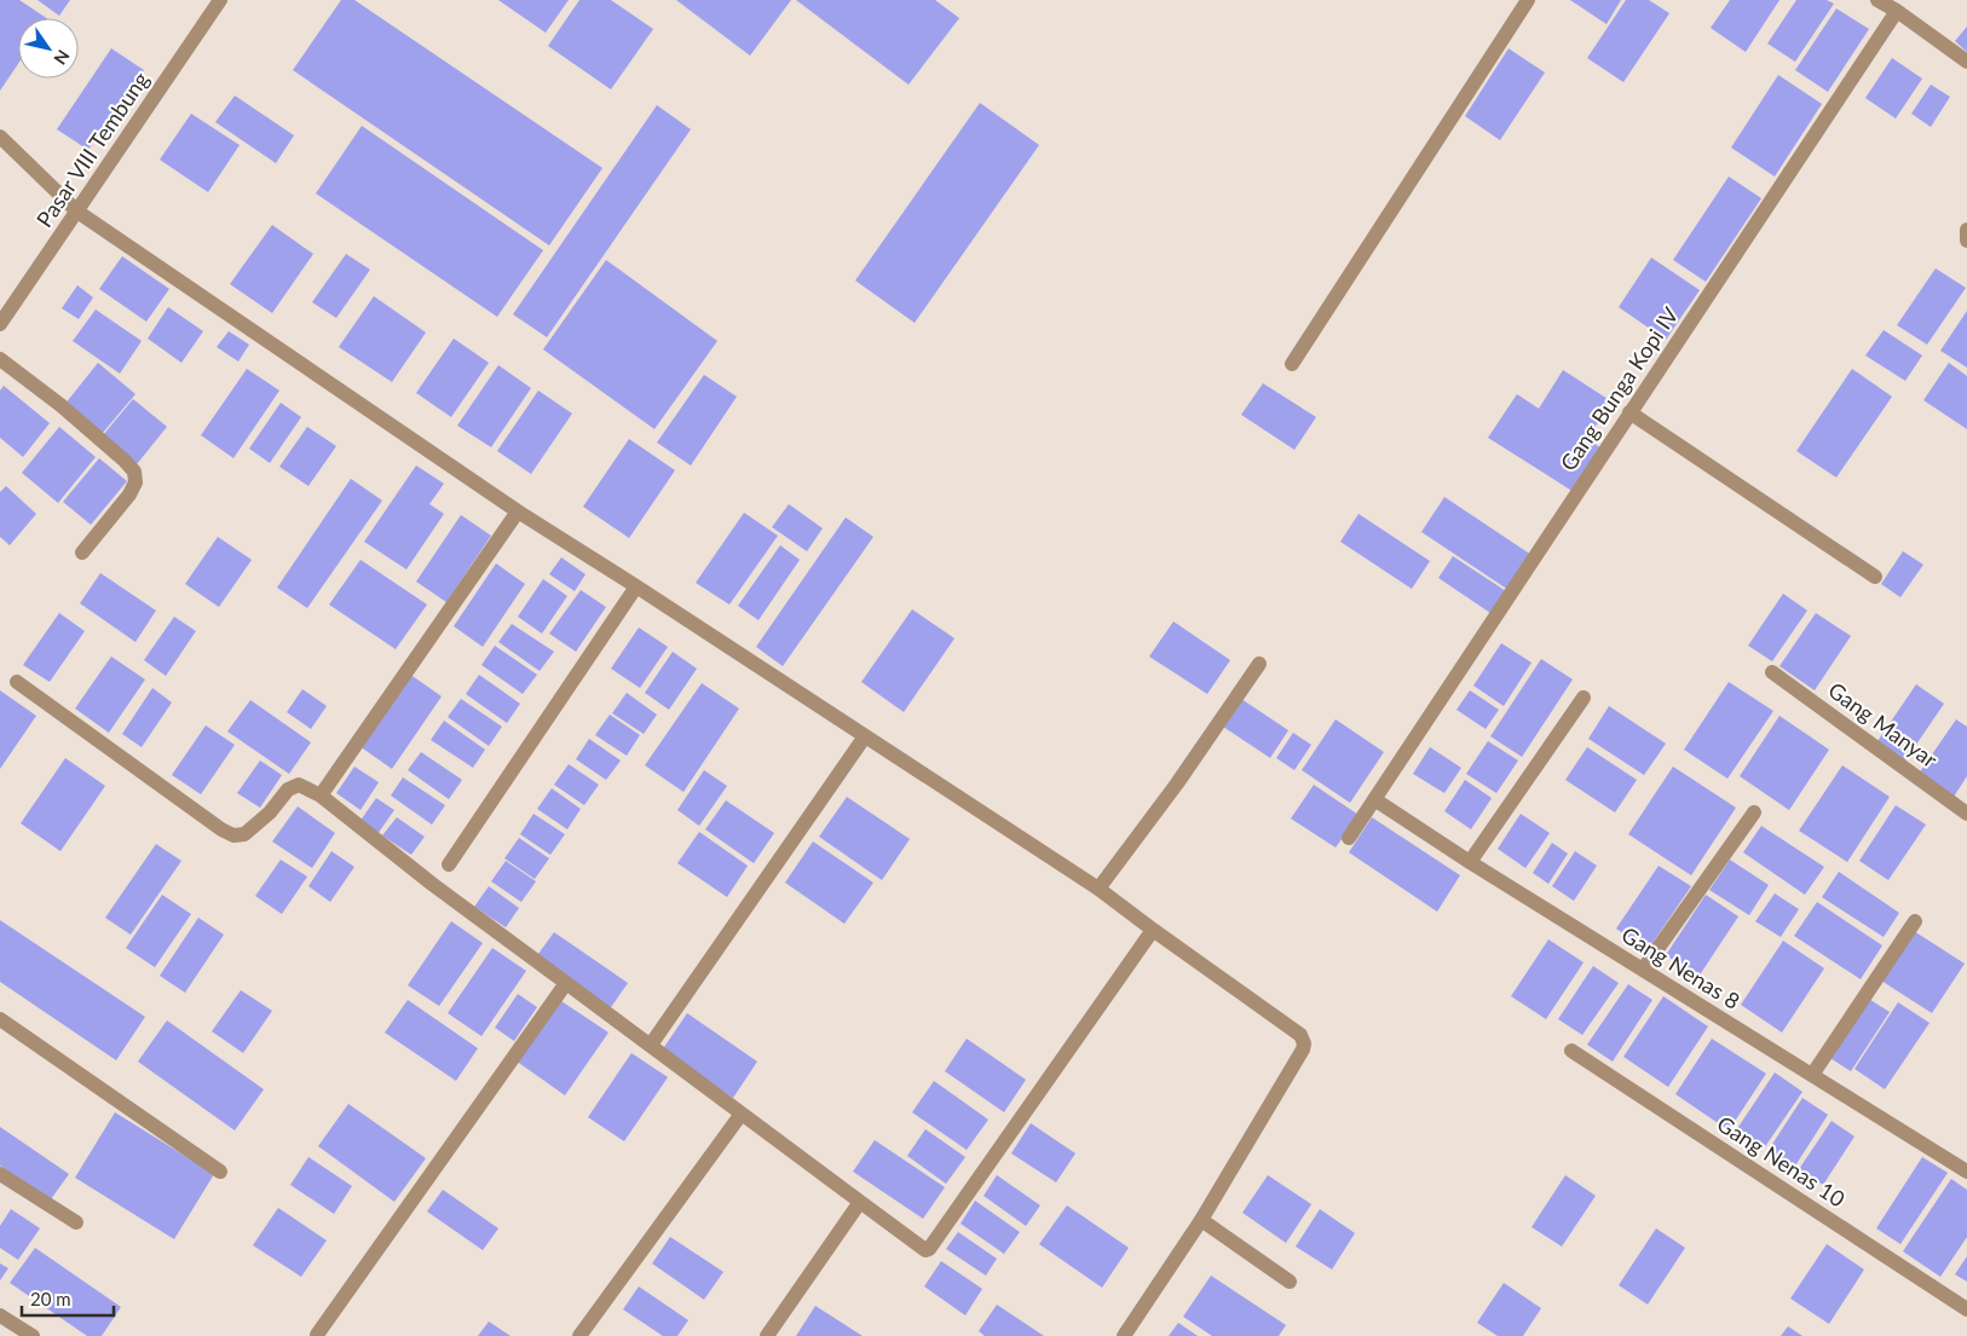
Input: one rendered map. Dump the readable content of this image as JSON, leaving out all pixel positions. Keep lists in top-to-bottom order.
{
  "streets": {
    "street": [
      "Pasar VIII Tembung",
      "Gang Bunga Kopi IV",
      "Gang Manyar",
      "Gang Nenas 8",
      "Gang Nenas 10"
    ]
  },
  "crossings": [
    ["Gang Bunga Kopi IV", "Gang Nenas 8"]
  ],
  "scale_bar": "20 m",
  "north": "bottom right"
}
